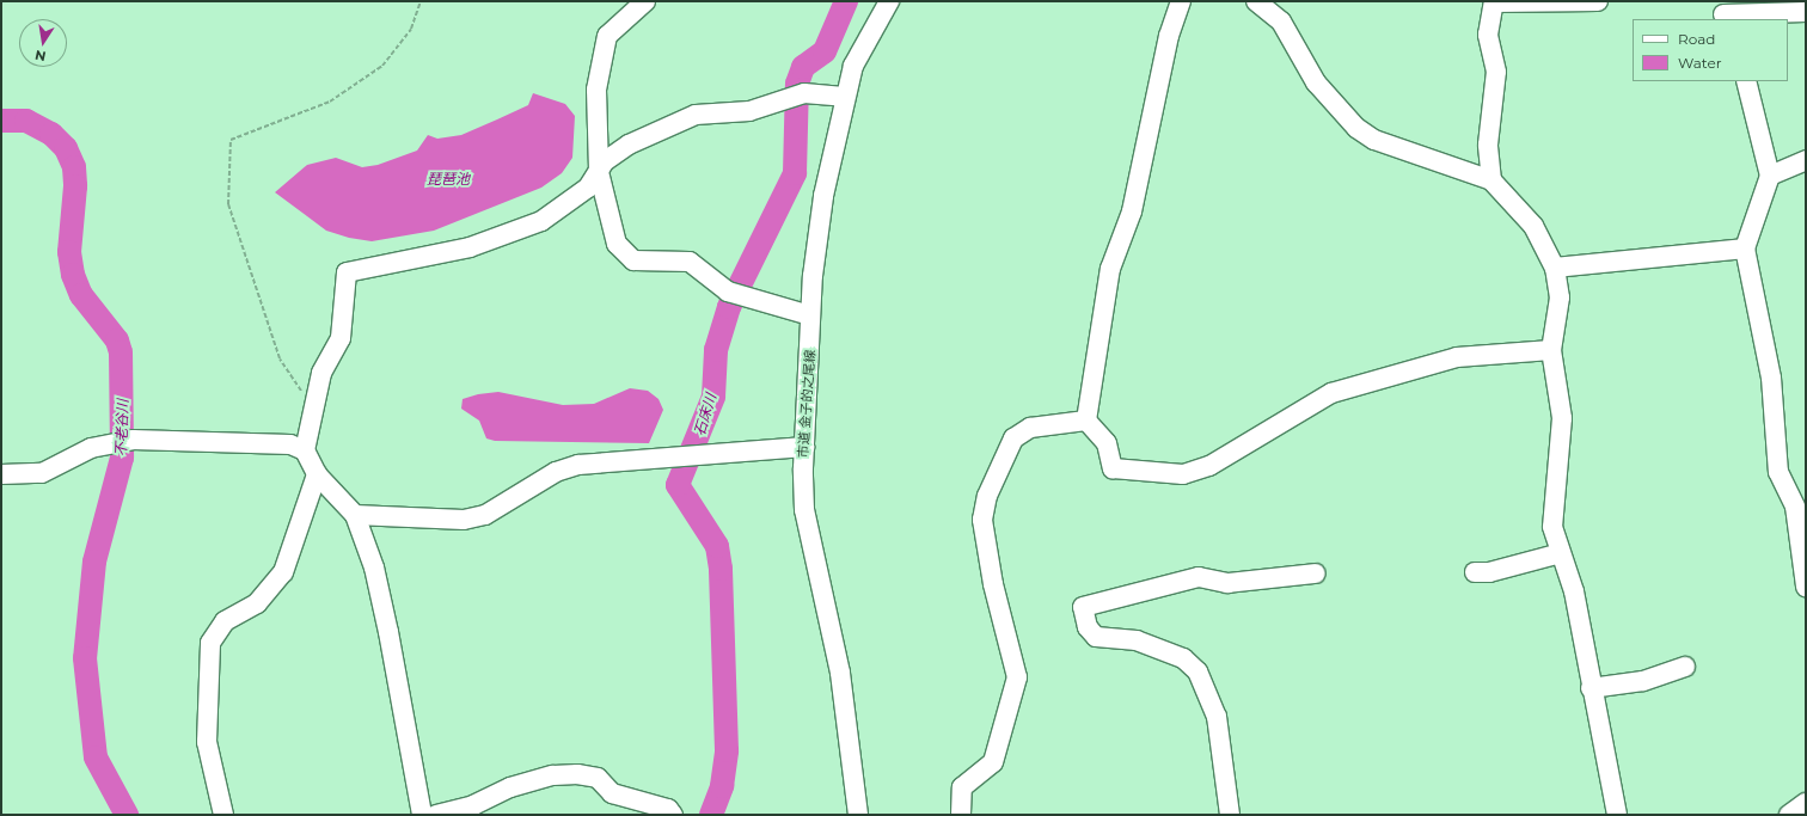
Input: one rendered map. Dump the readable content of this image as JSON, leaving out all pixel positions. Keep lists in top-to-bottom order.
{
  "streets": {
    "street": ["市道 金子的之尾線"]
  },
  "water": ["琵琶池", "石床川", "不老谷川"],
  "legend": ["Road", "Water"],
  "north": "bottom"
}
